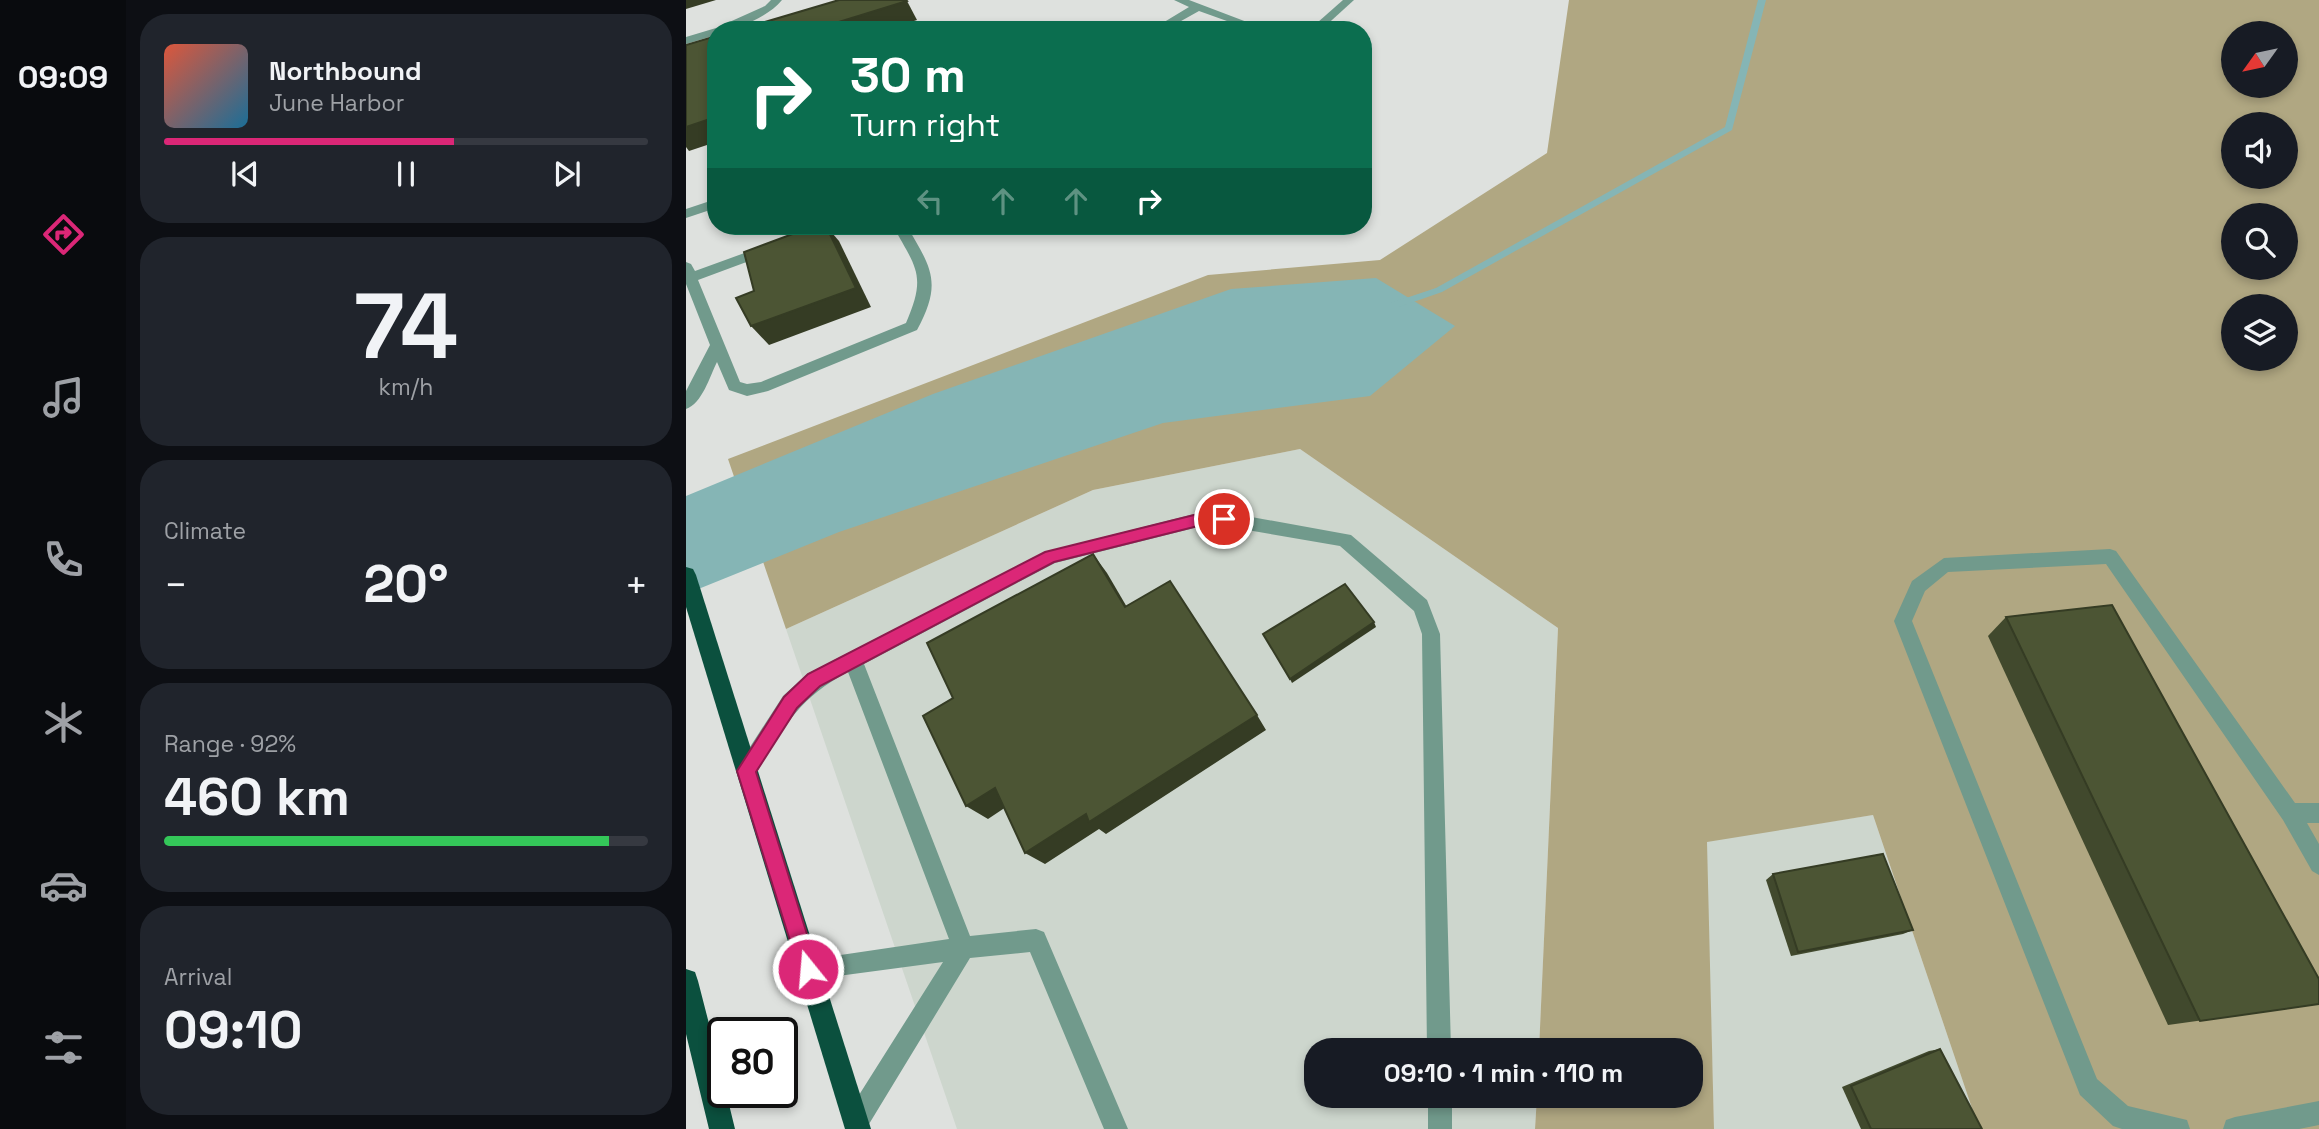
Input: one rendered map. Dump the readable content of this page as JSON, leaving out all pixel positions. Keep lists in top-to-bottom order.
{
  "north": "bottom left",
  "page": {
    "tabs": "09:09",
    "turn": ["30 m", "Turn right"],
    "song": ["Northbound", "June Harbor"],
    "tile": [
      ["74", "km/h"],
      "Climate",
      ["Range · 92%", "460 km"],
      ["Arrival", "09:10"]
    ],
    "heat": ["−", "20°", "+"],
    "limit": "80",
    "trip": "09:10 · 1 min · 110 m"
  }
}
